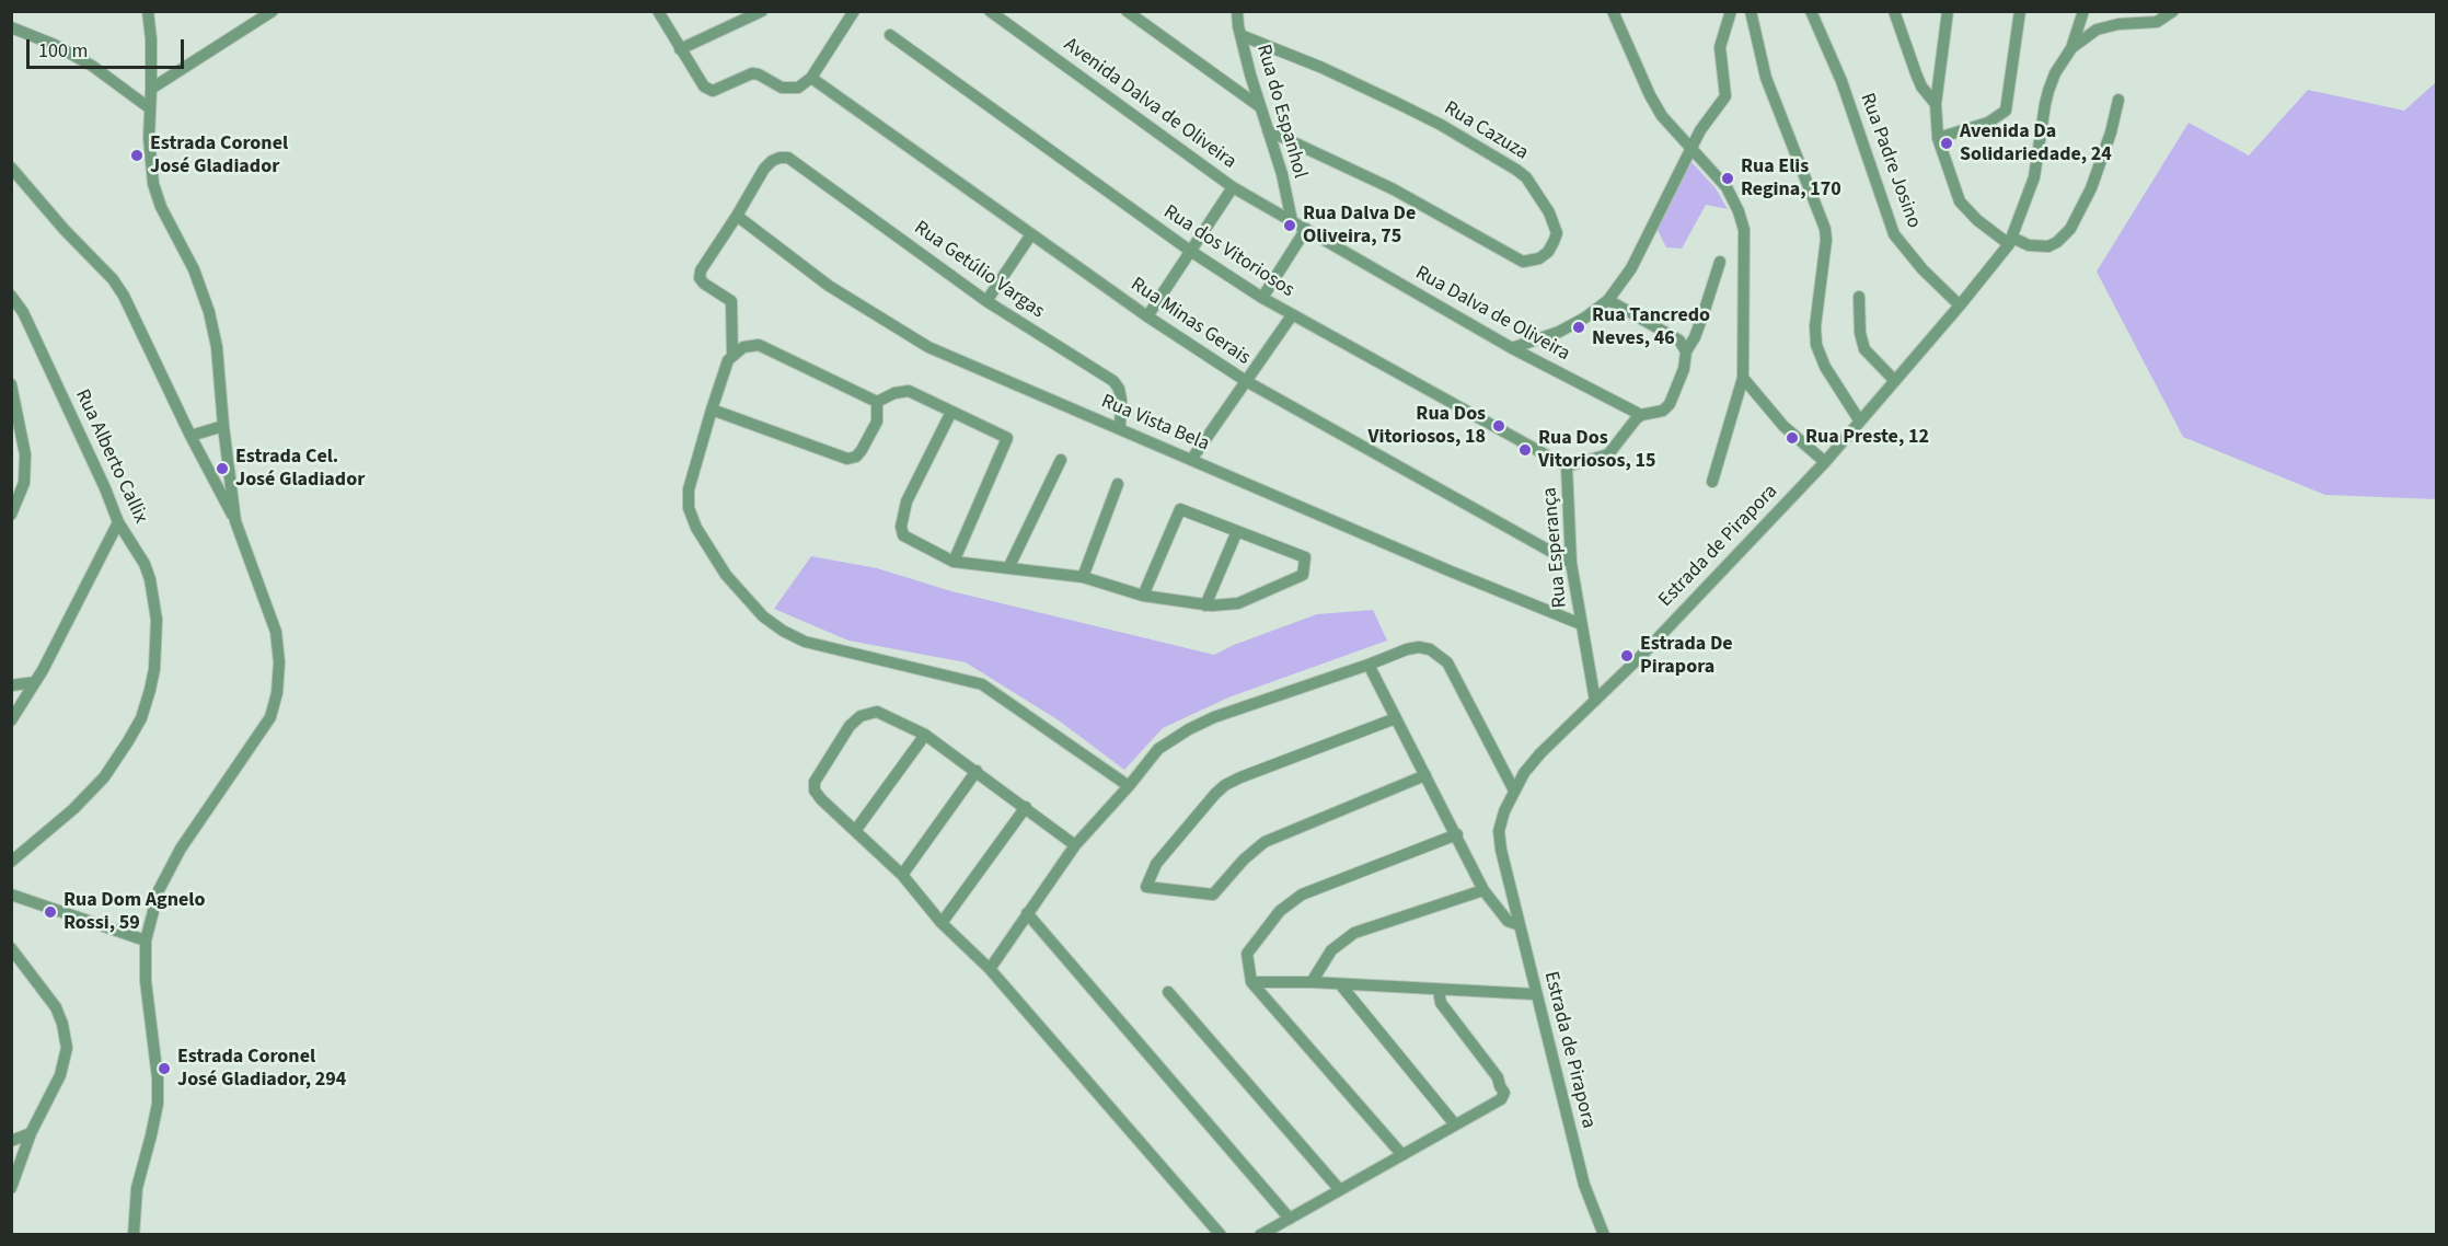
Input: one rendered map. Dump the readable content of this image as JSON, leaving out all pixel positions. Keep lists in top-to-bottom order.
{
  "streets": {
    "street": [
      "Avenida Dalva de Oliveira",
      "Rua do Espanhol",
      "Rua Cazuza",
      "Rua Padre Josino",
      "Rua dos Vitoriosos",
      "Rua Getúlio Vargas",
      "Rua Dalva de Oliveira",
      "Rua Minas Gerais",
      "Rua Vista Bela",
      "Rua Alberto Callix",
      "Estrada de Pirapora",
      "Rua Esperança"
    ]
  },
  "crossings": [
    ["Avenida Dalva de Oliveira", "Rua do Espanhol"],
    ["Avenida Dalva de Oliveira", "Rua Dalva de Oliveira"],
    ["Rua do Espanhol", "Rua Cazuza"],
    ["Rua do Espanhol", "Rua Dalva de Oliveira"],
    ["Rua Padre Josino", "Estrada de Pirapora"],
    ["Rua dos Vitoriosos", "Rua Esperança"],
    ["Rua Getúlio Vargas", "Rua Vista Bela"],
    ["Rua Minas Gerais", "Rua Esperança"],
    ["Rua Vista Bela", "Rua Esperança"]
  ],
  "places": [
    "Avenida Da Solidariedade, 24",
    "Estrada Coronel José Gladiador",
    "Rua Elis Regina, 170",
    "Rua Dalva De Oliveira, 75",
    "Rua Tancredo Neves, 46",
    "Rua Dos Vitoriosos, 18",
    "Rua Preste, 12",
    "Rua Dos Vitoriosos, 15",
    "Estrada Cel. José Gladiador",
    "Estrada De Pirapora",
    "Rua Dom Agnelo Rossi, 59",
    "Estrada Coronel José Gladiador, 294"
  ],
  "scale_bar": "100 m"
}
